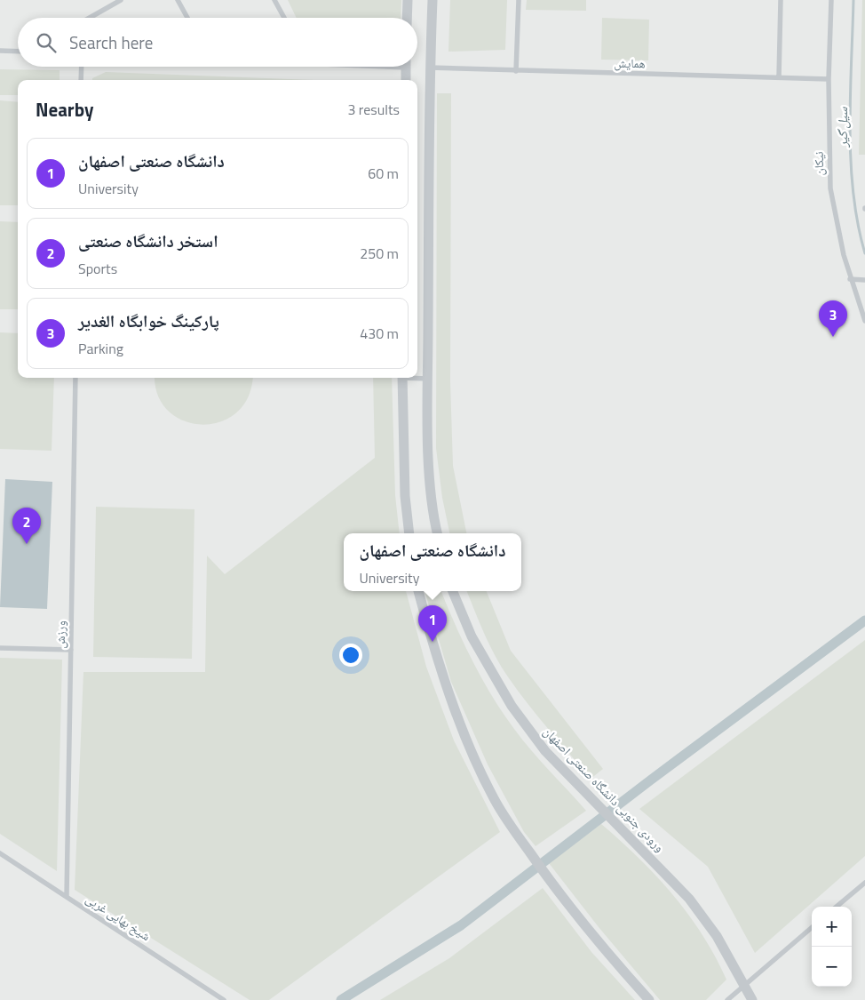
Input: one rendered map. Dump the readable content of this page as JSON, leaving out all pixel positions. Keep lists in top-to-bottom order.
{
  "streets": {
    "street": ["ورودی جنوبی دانشگاه صنعتی اصفهان"],
    "lane": [
      "همایش",
      "نیکان",
      "ورزش",
      "شیخ بهایی غربی"
    ]
  },
  "crossings": [
    ["همایش", "نیکان"],
    ["ورزش", "شیخ بهایی غربی"]
  ],
  "water": ["سیل گیر"],
  "page": {
    "search": "Search here",
    "heading": ["Nearby", "3 results"],
    "list": [
      {
        "mark": "1",
        "name": "دانشگاه صنعتی اصفهان",
        "note": "University",
        "value": "60 m"
      },
      {
        "mark": "2",
        "name": "استخر دانشگاه صنعتی",
        "note": "Sports",
        "value": "250 m"
      },
      {
        "mark": "3",
        "name": "پارکینگ خوابگاه الغدیر",
        "note": "Parking",
        "value": "430 m"
      }
    ],
    "pins": ["3", "2", "1"],
    "popup": ["دانشگاه صنعتی اصفهان", "University"],
    "map_buttons": ["+", "−"]
  }
}
